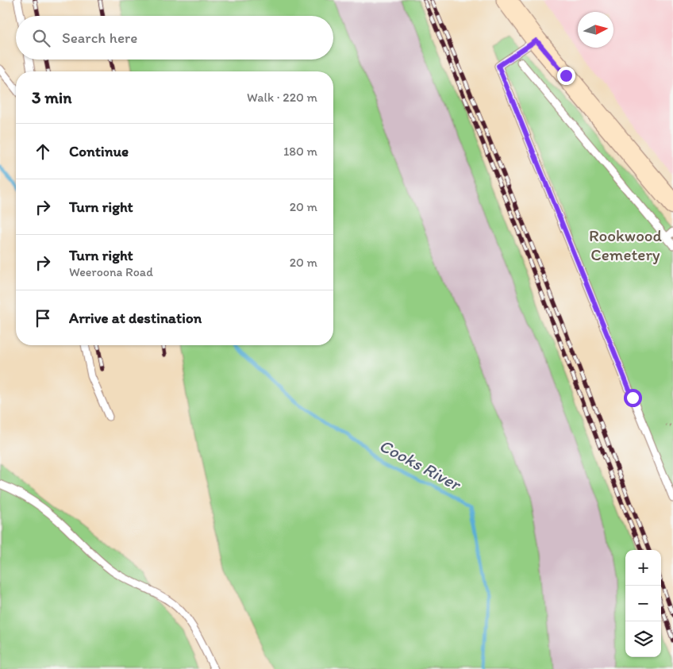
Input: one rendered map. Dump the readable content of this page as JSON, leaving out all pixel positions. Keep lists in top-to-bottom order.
{
  "water": ["Cooks River"],
  "parks": ["Rookwood Cemetery"],
  "north": "right",
  "page": {
    "search": "Search here",
    "heading": ["3 min", "Walk · 220 m"],
    "list": [
      ["Continue", "180 m"],
      ["Turn right", "20 m"],
      ["Turn right", "Weeroona Road", "20 m"],
      "Arrive at destination"
    ],
    "map_buttons": ["+", "−"]
  }
}
